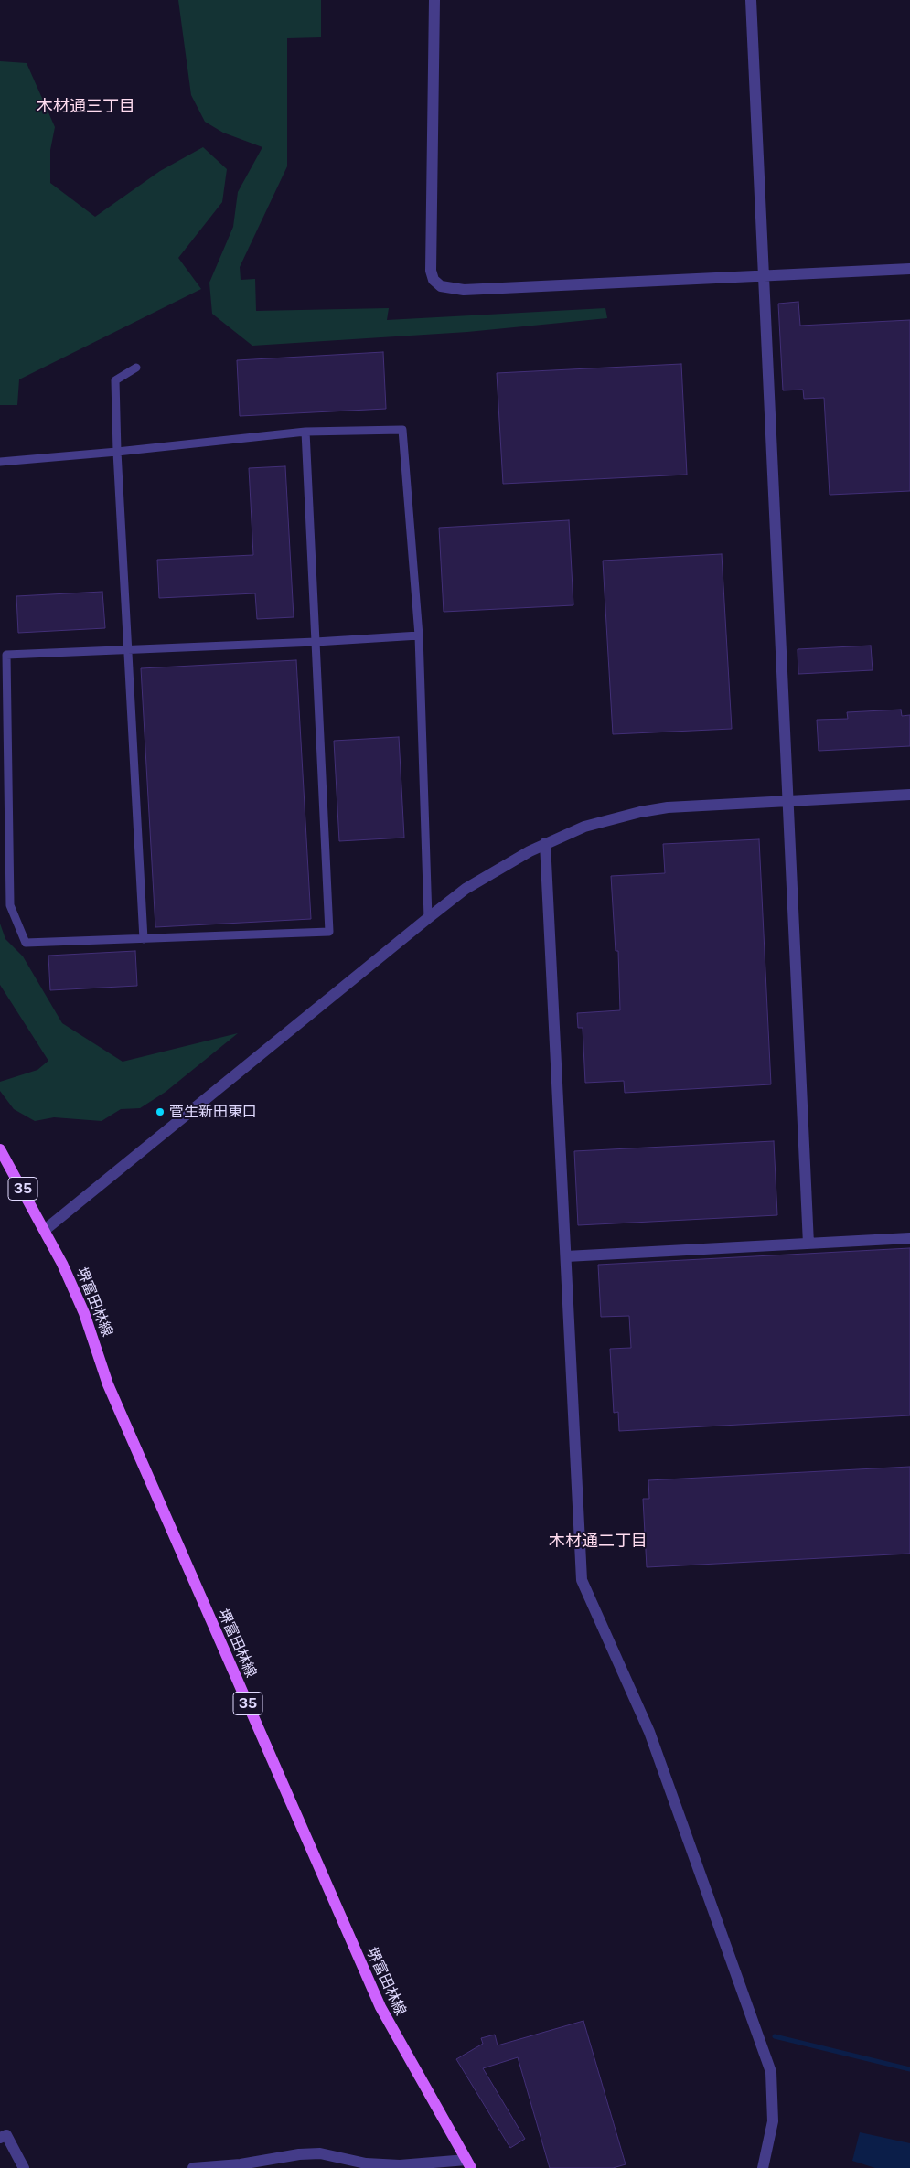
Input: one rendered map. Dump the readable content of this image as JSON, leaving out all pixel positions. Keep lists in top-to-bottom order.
{
  "streets": {
    "main road": ["35", "堺富田林線"]
  },
  "districts": ["木材通三丁目", "木材通二丁目"],
  "places": ["菅生新田東口"]
}
